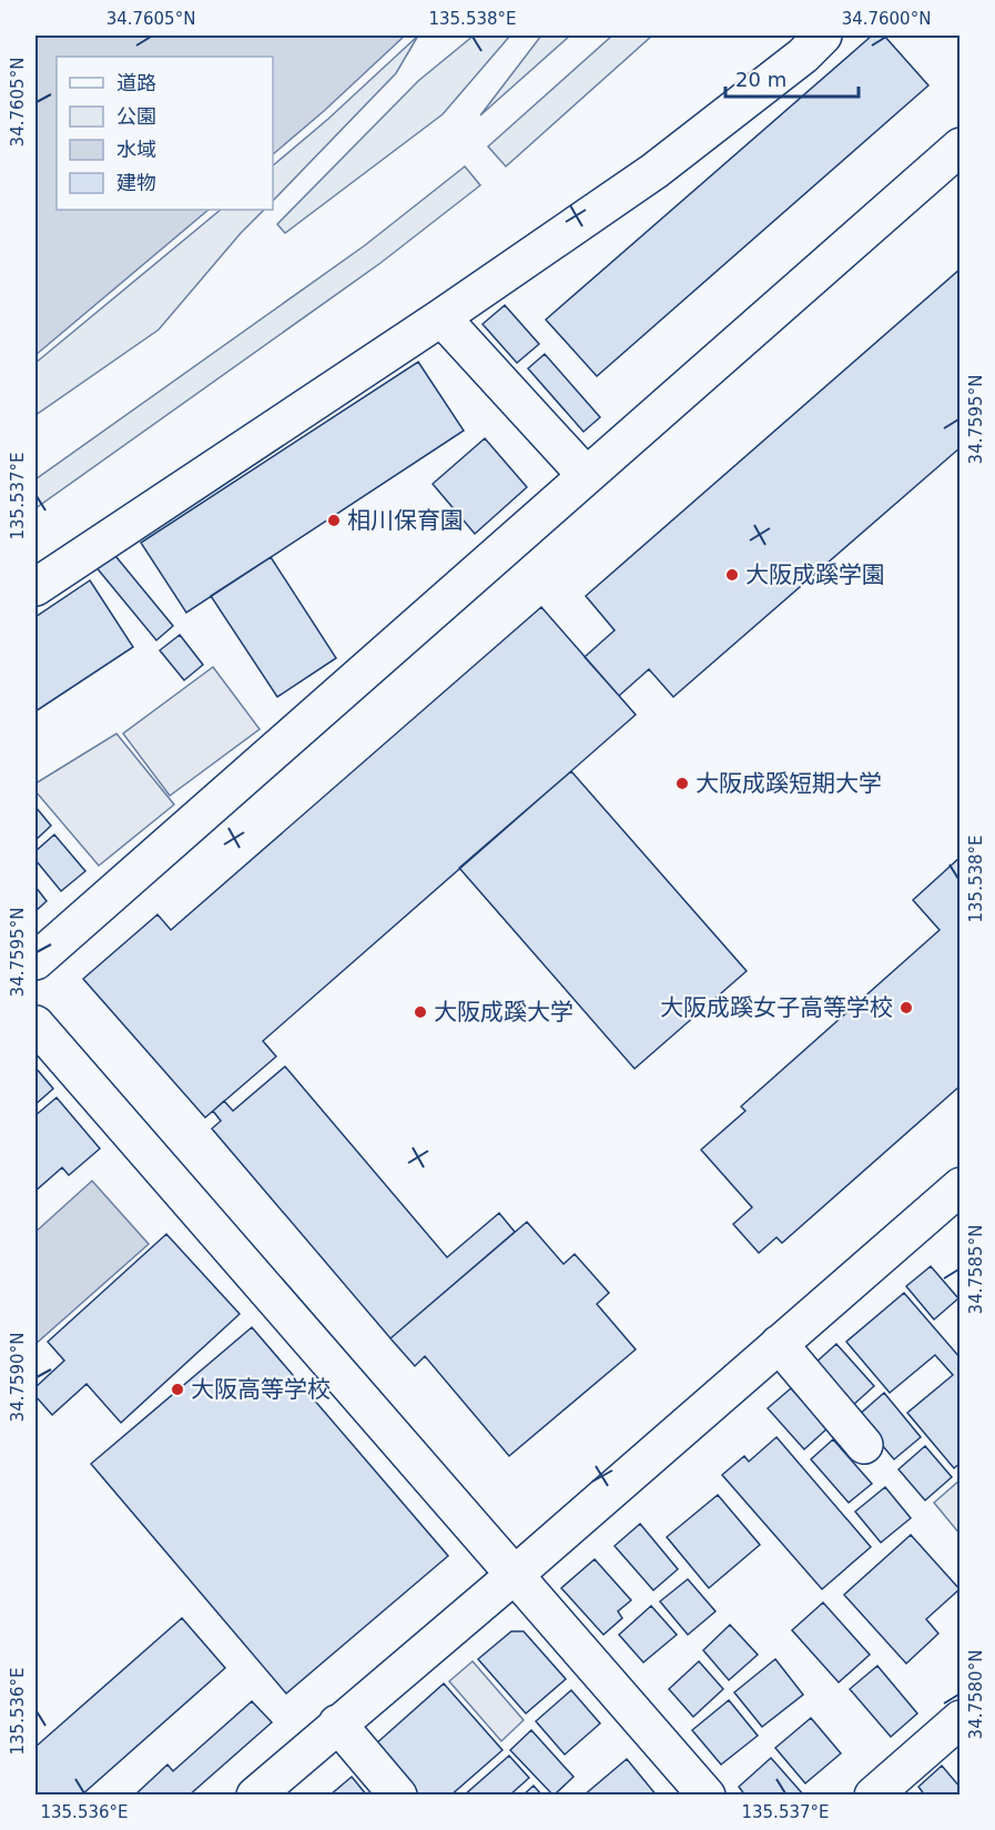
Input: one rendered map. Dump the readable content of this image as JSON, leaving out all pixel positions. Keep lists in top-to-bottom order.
{
  "places": [
    "相川保育園",
    "大阪成蹊学園",
    "大阪成蹊短期大学",
    "大阪成蹊女子高等学校",
    "大阪成蹊大学",
    "大阪高等学校"
  ],
  "legend": [
    "道路",
    "公園",
    "水域",
    "建物"
  ],
  "scale_bar": "20 m",
  "coordinates": [
    "34.7605°N",
    "135.538°E",
    "34.7600°N",
    "34.7595°N",
    "135.537°E",
    "34.7585°N",
    "34.7590°N",
    "34.7580°N",
    "135.536°E"
  ]
}
